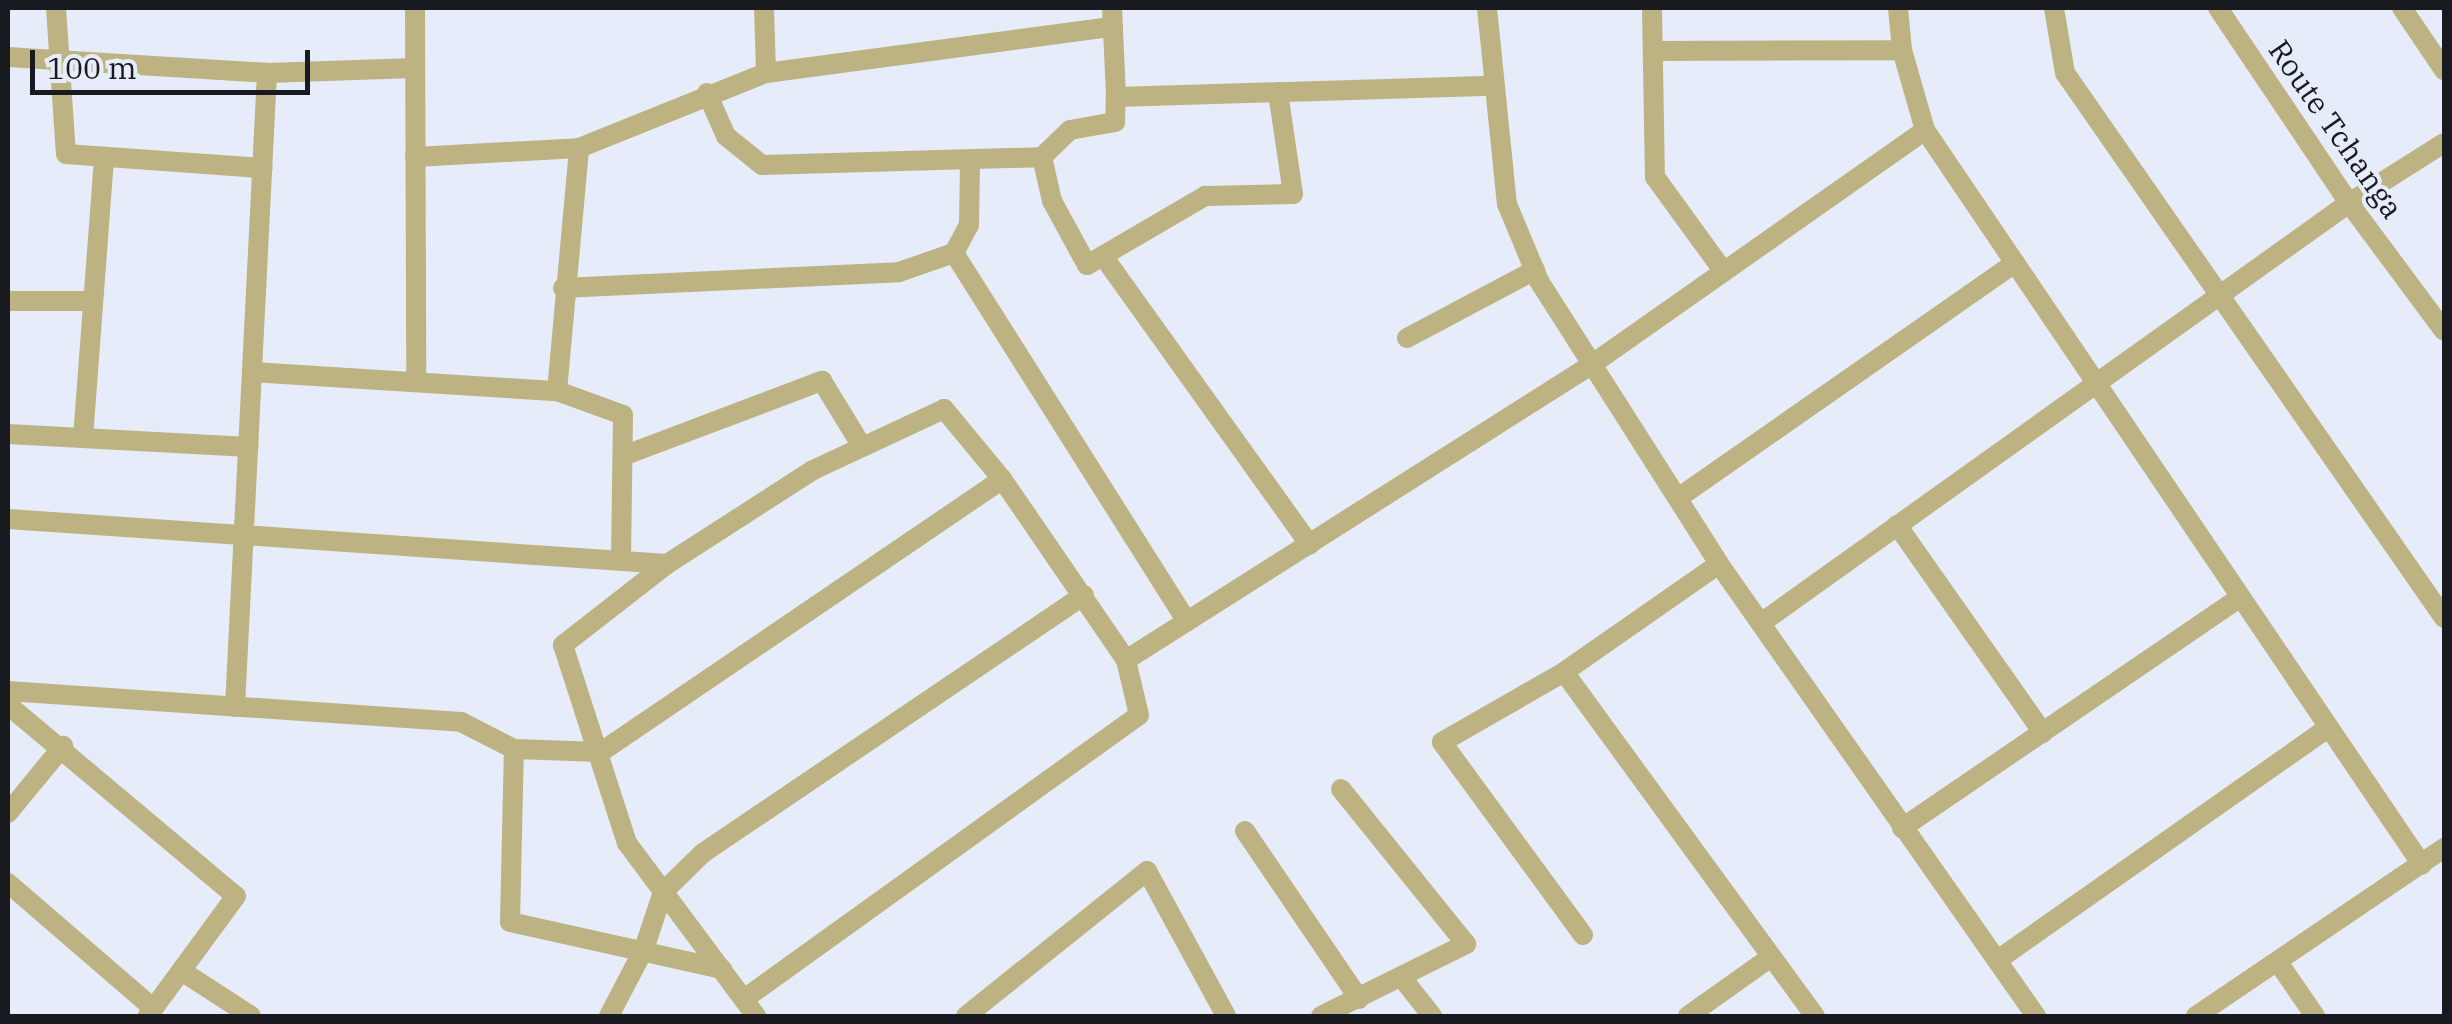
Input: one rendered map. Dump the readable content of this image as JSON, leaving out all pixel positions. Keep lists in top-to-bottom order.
{
  "streets": {
    "street": ["Route Tchanga"]
  },
  "scale_bar": "100 m"
}
